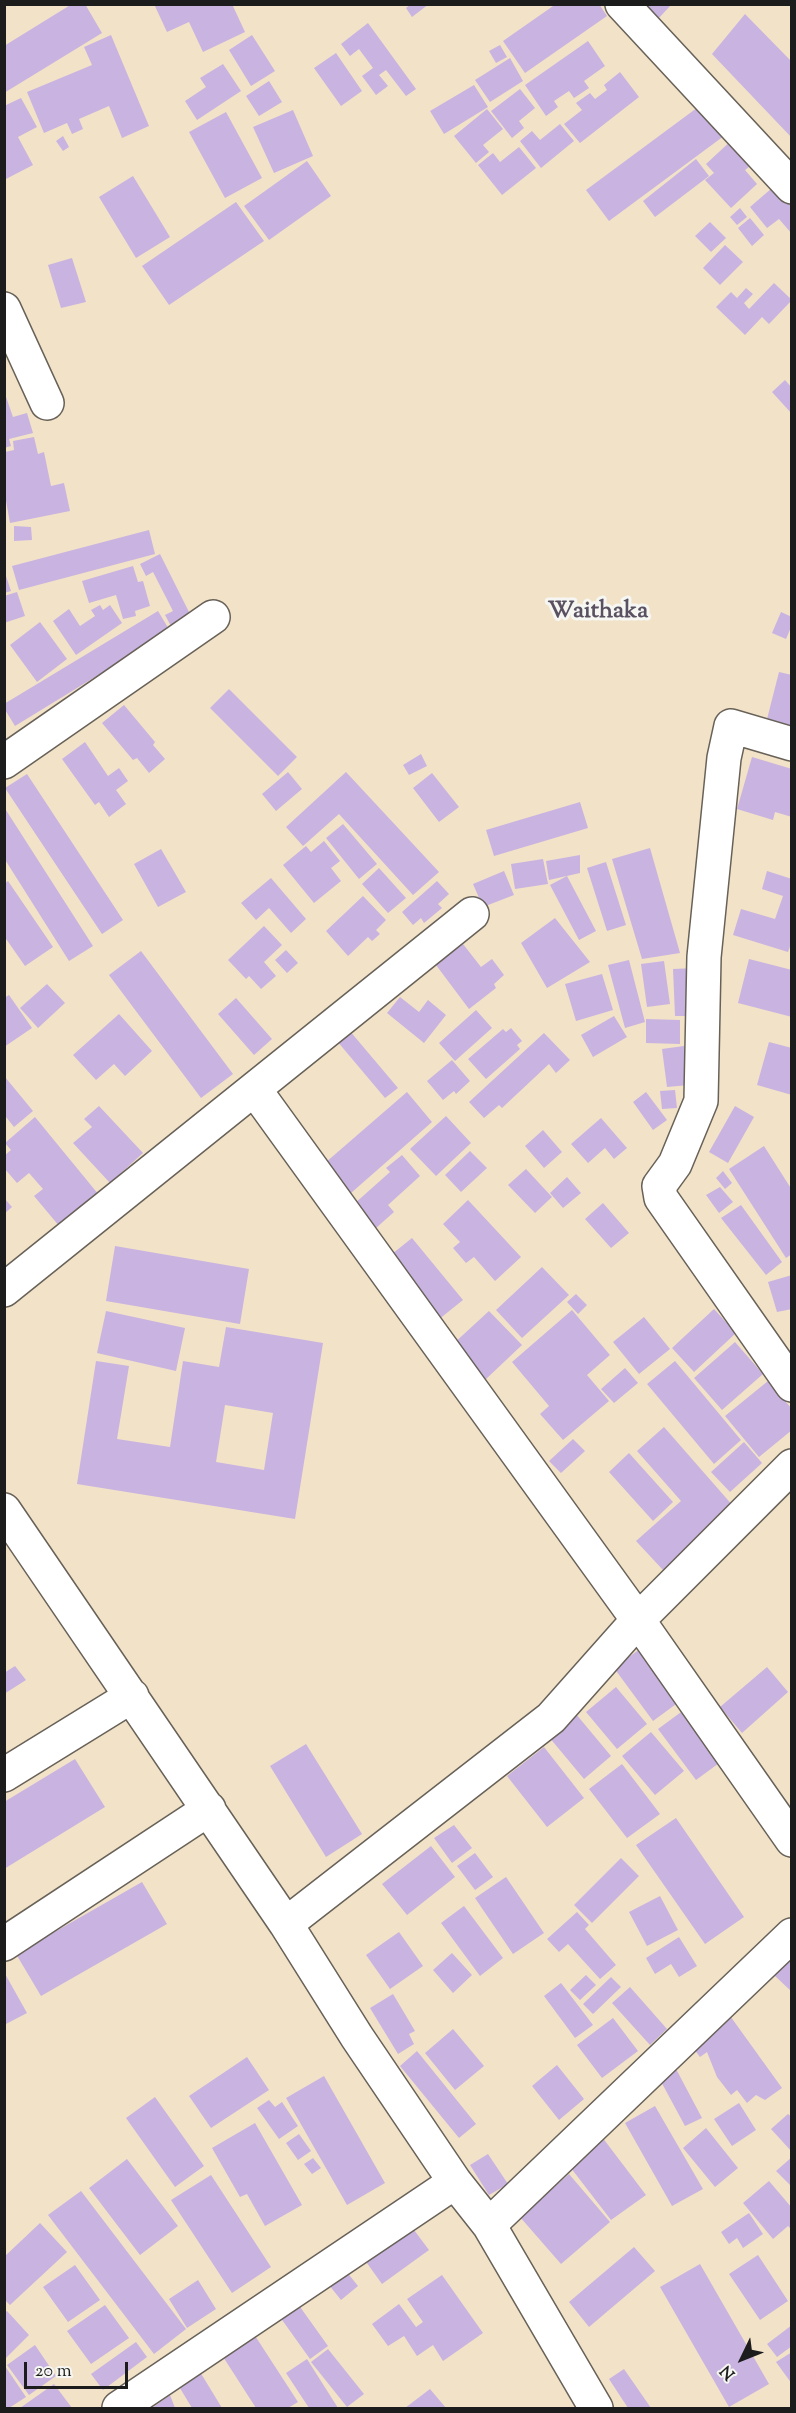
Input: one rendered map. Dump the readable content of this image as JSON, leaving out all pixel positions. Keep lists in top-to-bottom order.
{
  "districts": ["Waithaka"],
  "scale_bar": "20 m",
  "north": "bottom left"
}
